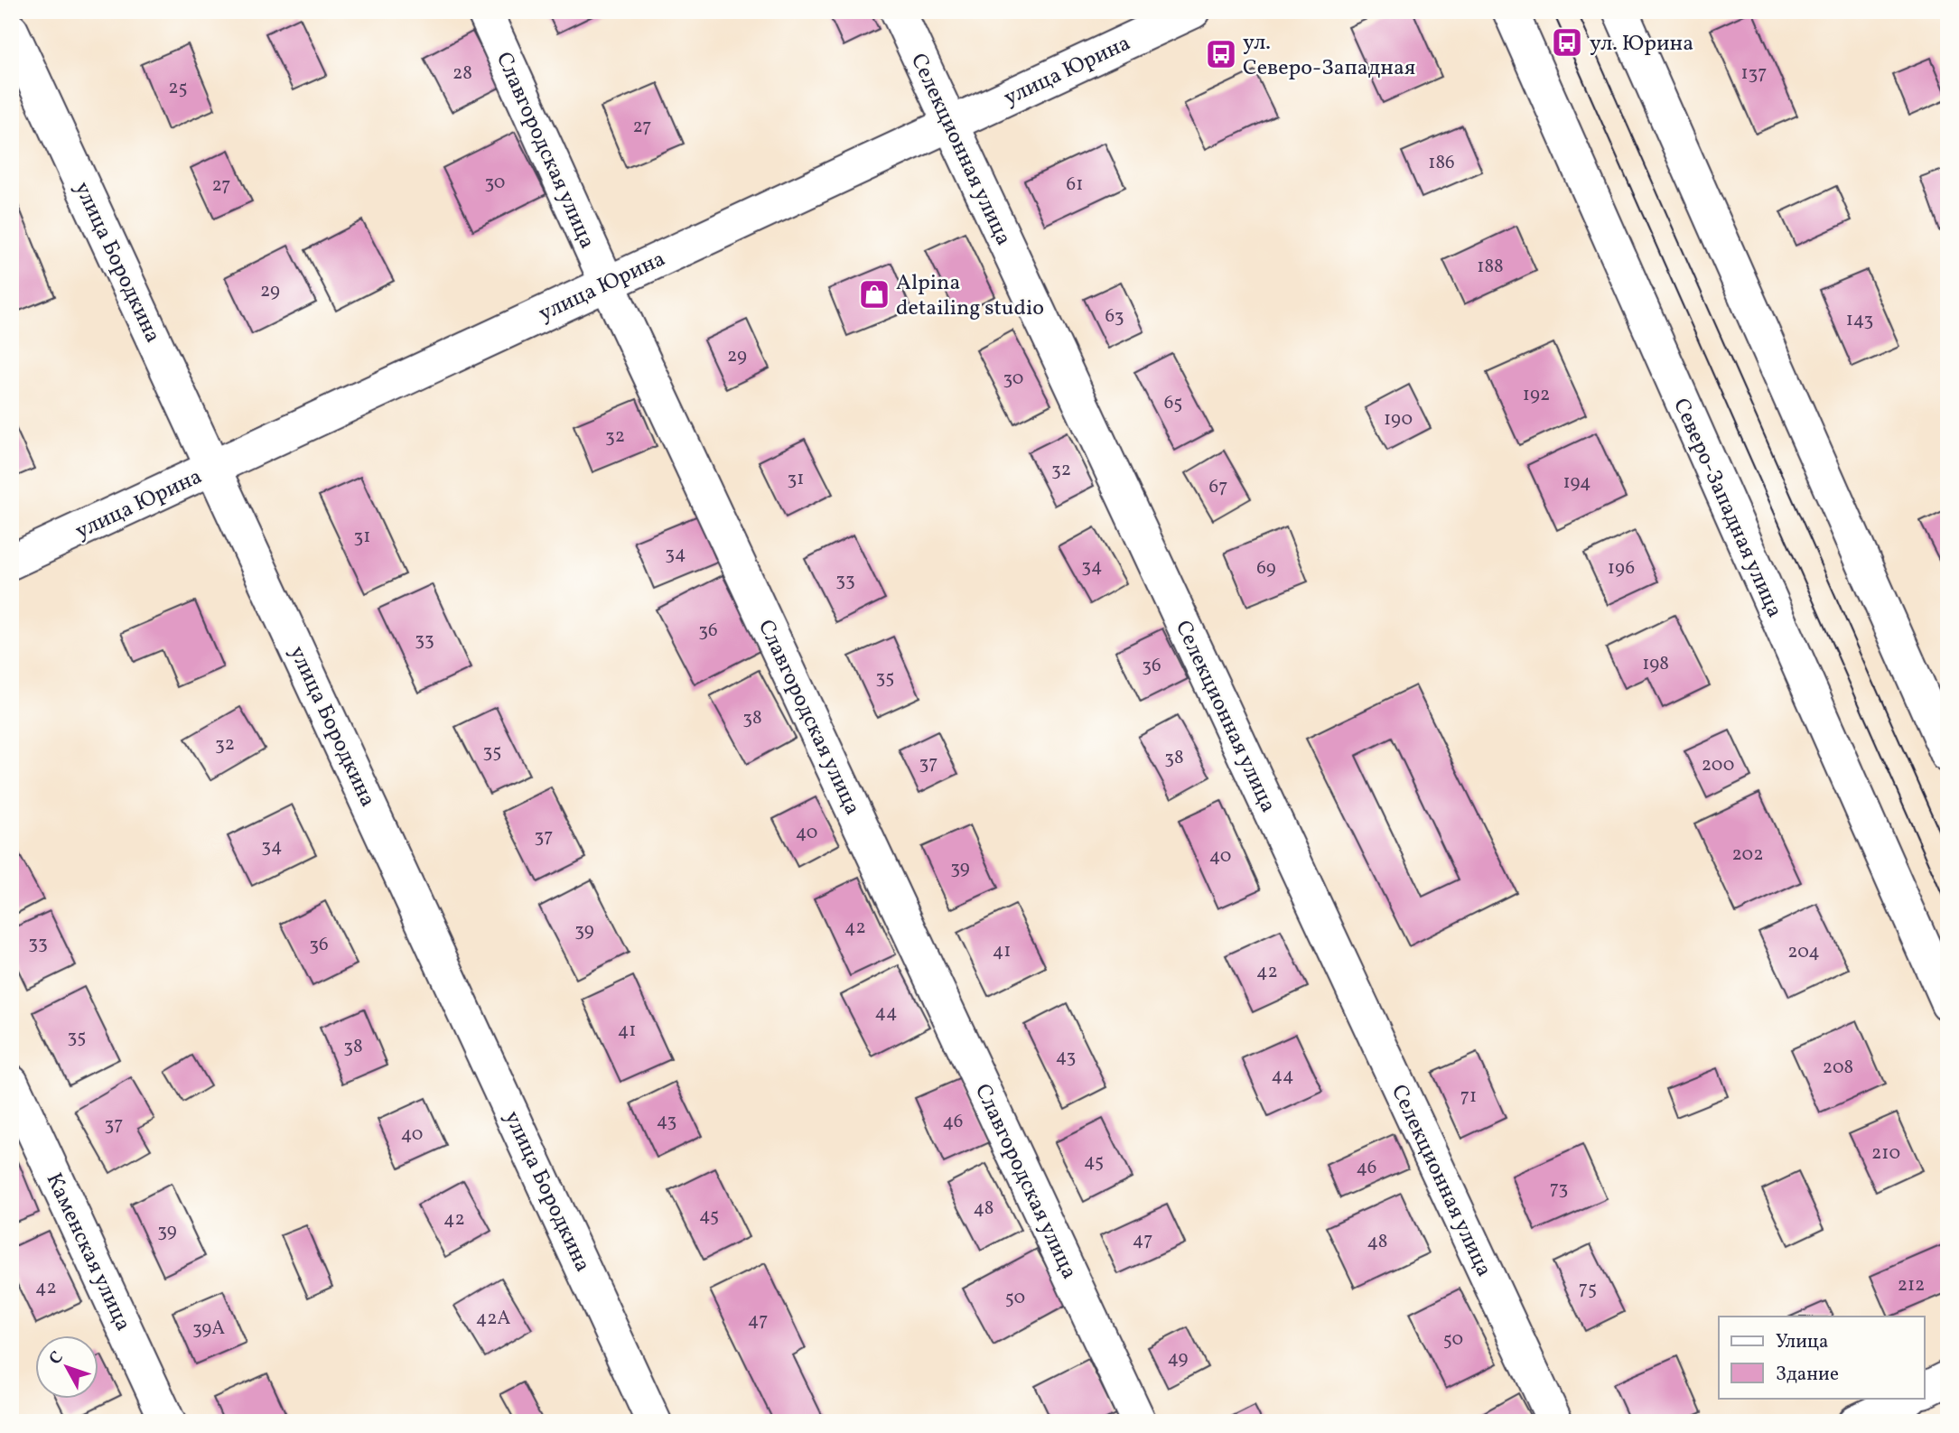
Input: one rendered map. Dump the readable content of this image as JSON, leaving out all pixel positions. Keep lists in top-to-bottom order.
{
  "streets": {
    "street": [
      "улица Юрина",
      "Селекционная улица",
      "Славгородская улица",
      "улица Бородкина",
      "Северо-Западная улица",
      "Каменская улица"
    ]
  },
  "crossings": [
    ["улица Юрина", "Селекционная улица"],
    ["улица Юрина", "Славгородская улица"],
    ["улица Юрина", "улица Бородкина"]
  ],
  "places": {
    "bus stop": ["ул. Юрина", "ул. Северо-Западная"],
    "shop": ["Alpina detailing studio"]
  },
  "house_numbers": [
    "28",
    "137",
    "25",
    "27",
    "186",
    "30",
    "61",
    "27",
    "188",
    "29",
    "63",
    "143",
    "29",
    "30",
    "192",
    "65",
    "190",
    "32",
    "32",
    "31",
    "194",
    "67",
    "31",
    "34",
    "34",
    "69",
    "196",
    "33",
    "36",
    "33",
    "198",
    "36",
    "35",
    "38",
    "32",
    "35",
    "38",
    "37",
    "200",
    "40",
    "37",
    "34",
    "202",
    "40",
    "39",
    "42",
    "39",
    "33",
    "36",
    "41",
    "204",
    "42",
    "44",
    "41",
    "35",
    "38",
    "43",
    "208",
    "44",
    "71",
    "43",
    "46",
    "37",
    "40",
    "210",
    "45",
    "46",
    "73",
    "48",
    "45",
    "42",
    "39",
    "47",
    "48",
    "212",
    "42",
    "75",
    "50",
    "42А",
    "47",
    "39А",
    "50",
    "49"
  ],
  "legend": ["Улица", "Здание"],
  "north": "top left"
}
